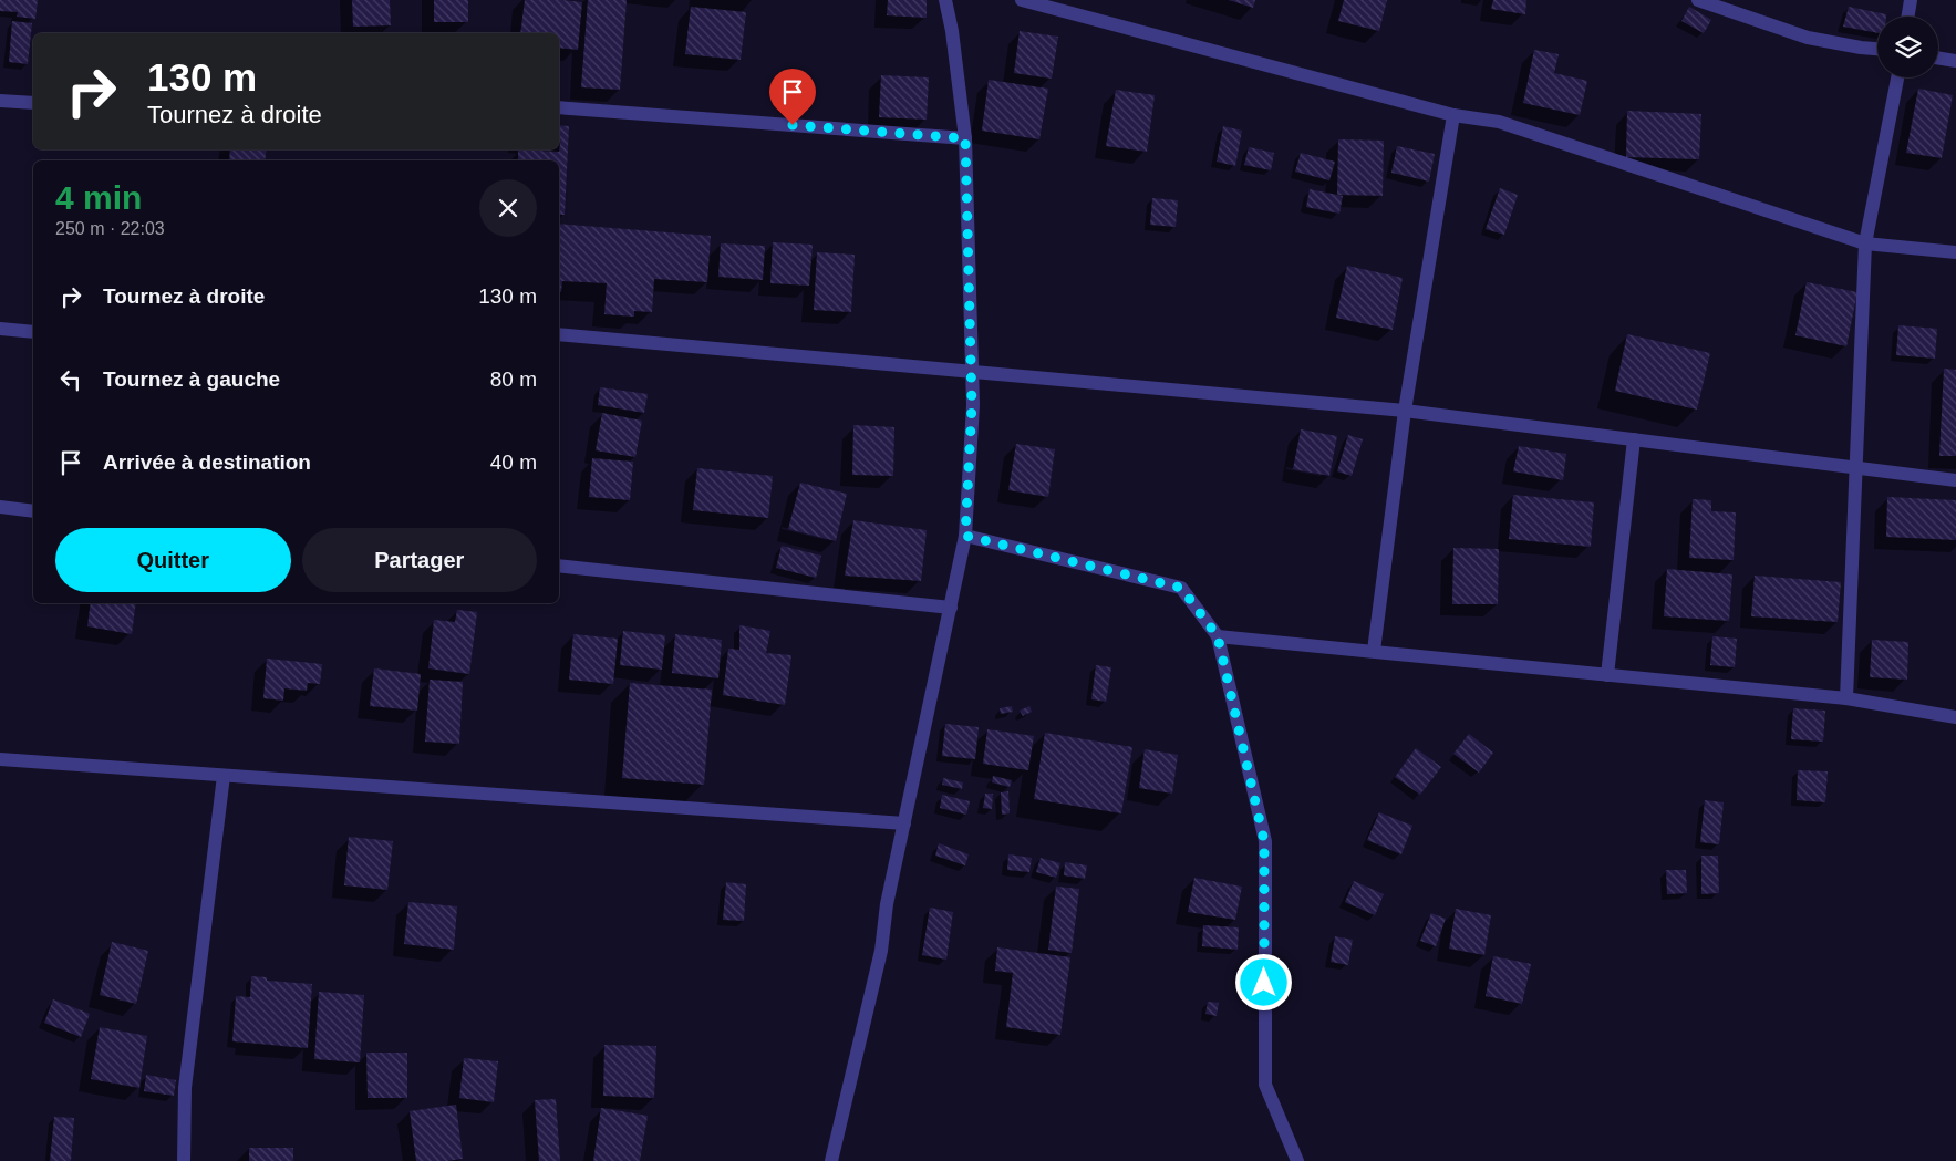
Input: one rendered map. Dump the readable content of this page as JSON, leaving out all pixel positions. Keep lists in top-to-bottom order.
{
  "page": {
    "turn": ["130 m", "Tournez à droite"],
    "heading": ["4 min", "250 m · 22:03"],
    "list": [
      {
        "name": "Tournez à droite",
        "value": "130 m"
      },
      {
        "name": "Tournez à gauche",
        "value": "80 m"
      },
      {
        "name": "Arrivée à destination",
        "value": "40 m"
      }
    ],
    "buttons": ["Quitter", "Partager"]
  }
}
